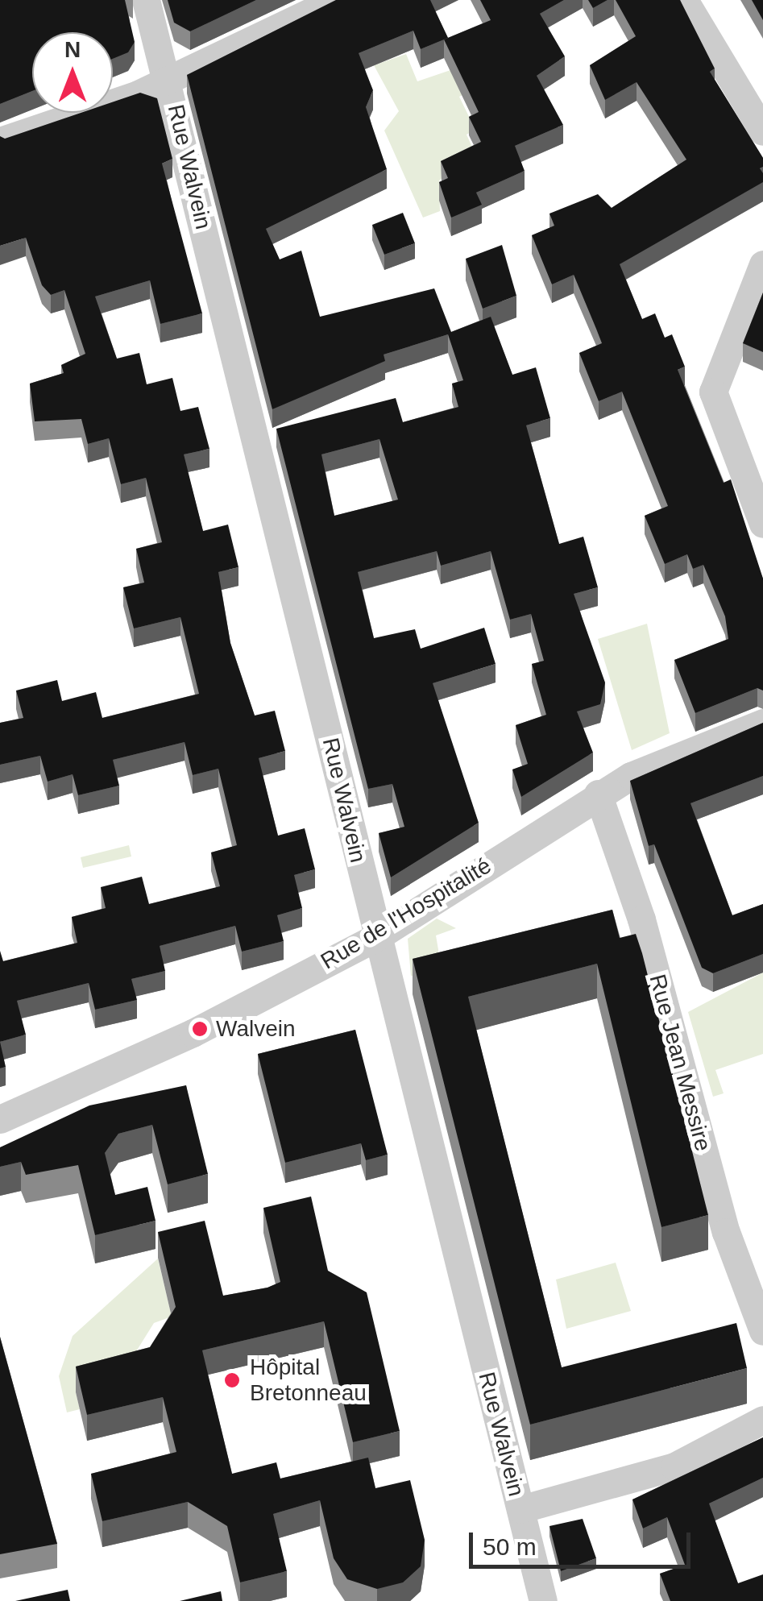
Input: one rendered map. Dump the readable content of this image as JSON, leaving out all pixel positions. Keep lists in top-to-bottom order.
{
  "streets": {
    "street": ["Rue Walvein", "Rue de l'Hospitalité", "Rue Jean Messire"]
  },
  "crossings": [
    ["Rue Walvein", "Rue de l'Hospitalité"],
    ["Rue de l'Hospitalité", "Rue Jean Messire"]
  ],
  "places": ["Walvein", "Hôpital Bretonneau"],
  "scale_bar": "50 m",
  "north": "top"
}
